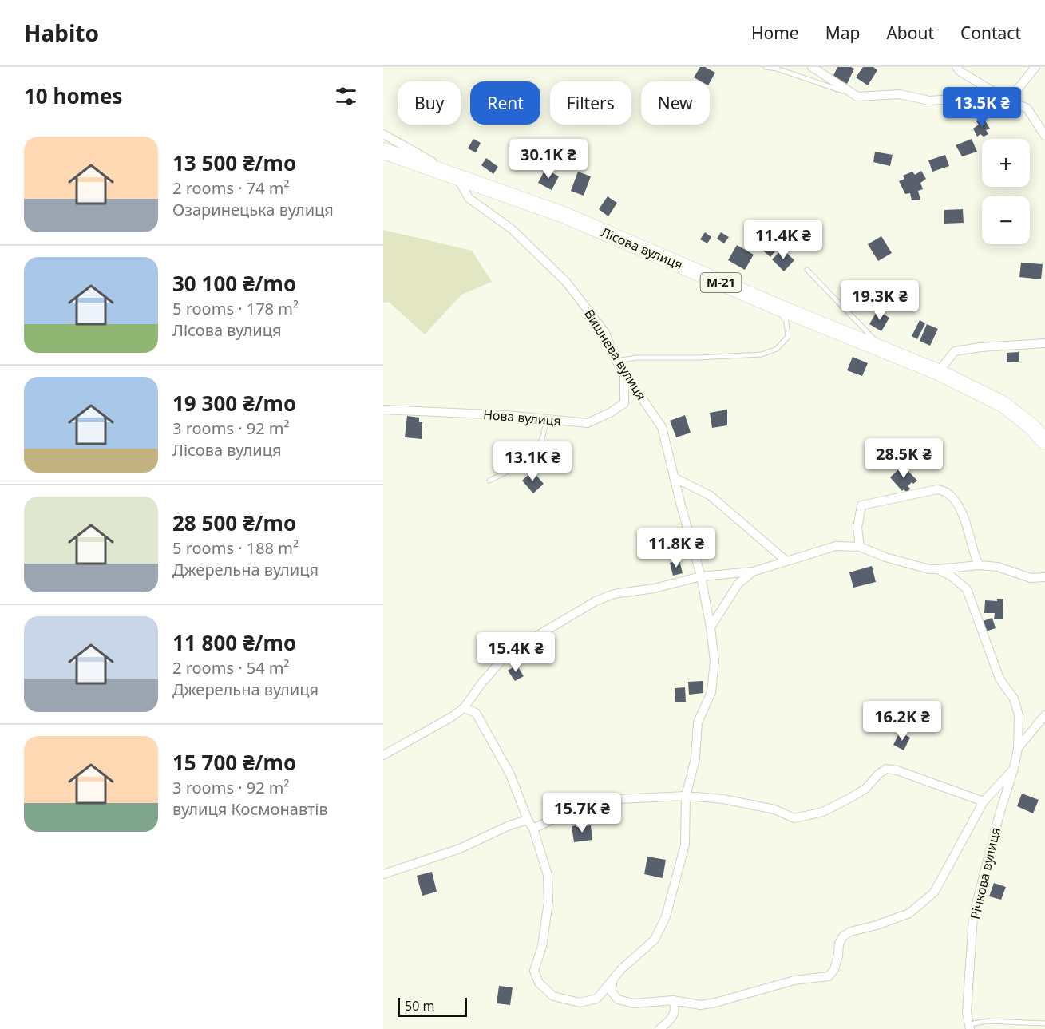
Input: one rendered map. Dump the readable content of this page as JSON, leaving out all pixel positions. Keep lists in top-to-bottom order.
{
  "streets": {
    "highway": ["Лісова вулиця", "М-21"],
    "street": ["Вишнева вулиця", "Нова вулиця", "Річкова вулиця"]
  },
  "crossings": [
    ["Лісова вулиця", "Вишнева вулиця"],
    ["Вишнева вулиця", "Нова вулиця"]
  ],
  "scale_bar": "50 m",
  "page": {
    "header": "Habito",
    "nav": [
      "Home",
      "Map",
      "About",
      "Contact"
    ],
    "heading": "10 homes",
    "chip": [
      "Buy",
      "Rent",
      "Filters",
      "New"
    ],
    "price": [
      "13.5K ₴",
      "30.1K ₴",
      "11.4K ₴",
      "19.3K ₴",
      "28.5K ₴",
      "13.1K ₴",
      "11.8K ₴",
      "15.4K ₴",
      "16.2K ₴",
      "15.7K ₴"
    ],
    "list": [
      {
        "name": "13 500 ₴/mo",
        "note": "2 rooms · 74 m² · Озаринецька вулиця"
      },
      {
        "name": "30 100 ₴/mo",
        "note": "5 rooms · 178 m² · Лісова вулиця"
      },
      {
        "name": "19 300 ₴/mo",
        "note": "3 rooms · 92 m² · Лісова вулиця"
      },
      {
        "name": "28 500 ₴/mo",
        "note": "5 rooms · 188 m² · Джерельна вулиця"
      },
      {
        "name": "11 800 ₴/mo",
        "note": "2 rooms · 54 m² · Джерельна вулиця"
      },
      {
        "name": "15 700 ₴/mo",
        "note": "3 rooms · 92 m² · вулиця Космонавтів"
      }
    ],
    "map_buttons": ["+", "−"],
    "scale": "50 m"
  }
}
